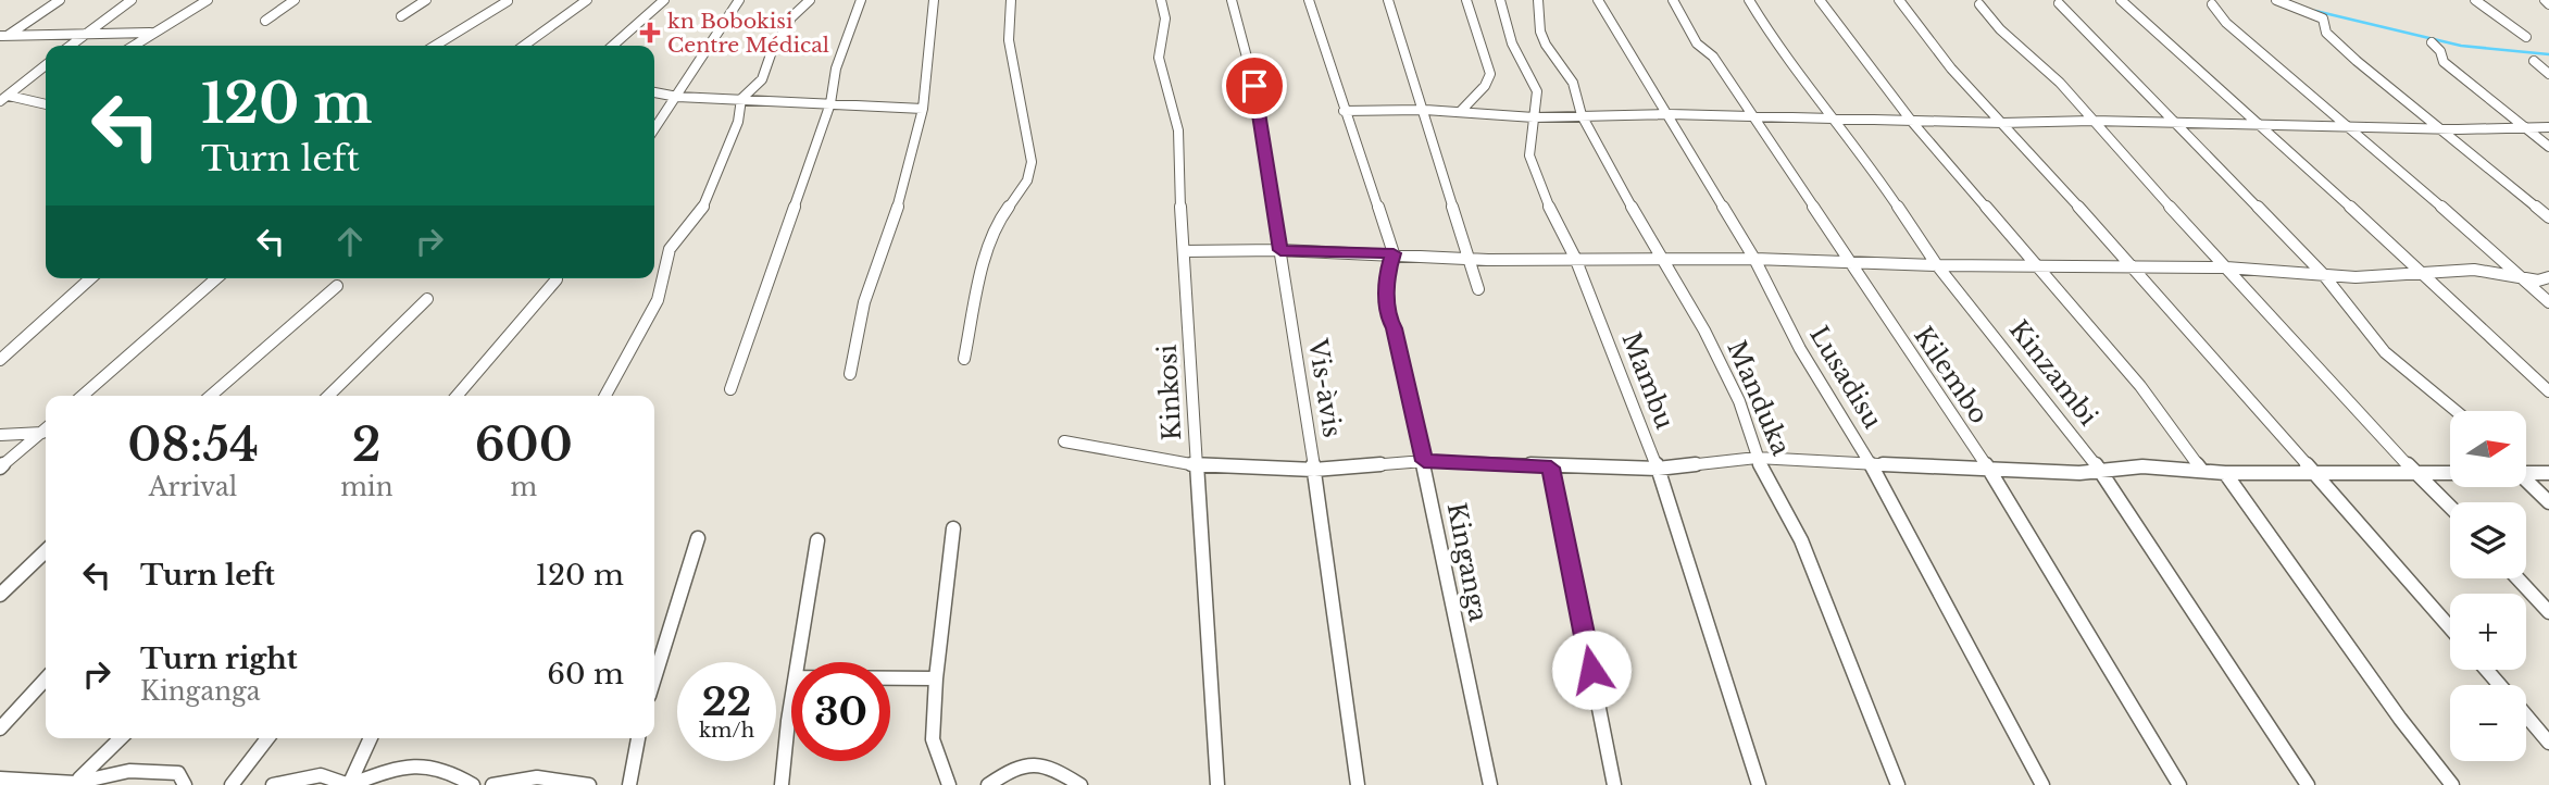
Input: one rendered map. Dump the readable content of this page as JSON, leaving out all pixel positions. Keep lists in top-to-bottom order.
{
  "streets": {
    "street": [
      "Kinzambi",
      "Kilembo",
      "Lusadisu",
      "Mambu",
      "Vis-àvis",
      "Kinkosi",
      "Manduka",
      "Kinganga"
    ]
  },
  "places": {
    "health": ["kn Bobokisi Centre Médical"]
  },
  "north": "right",
  "page": {
    "turn": ["120 m", "Turn left"],
    "eta": [
      "08:54",
      "Arrival",
      "2",
      "min",
      "600",
      "m"
    ],
    "map_buttons": ["+", "−"],
    "list": [
      {
        "name": "Turn left",
        "value": "120 m"
      },
      {
        "name": "Turn right",
        "note": "Kinganga",
        "value": "60 m"
      }
    ],
    "speed": "22 km/h",
    "limit": "30"
  }
}
